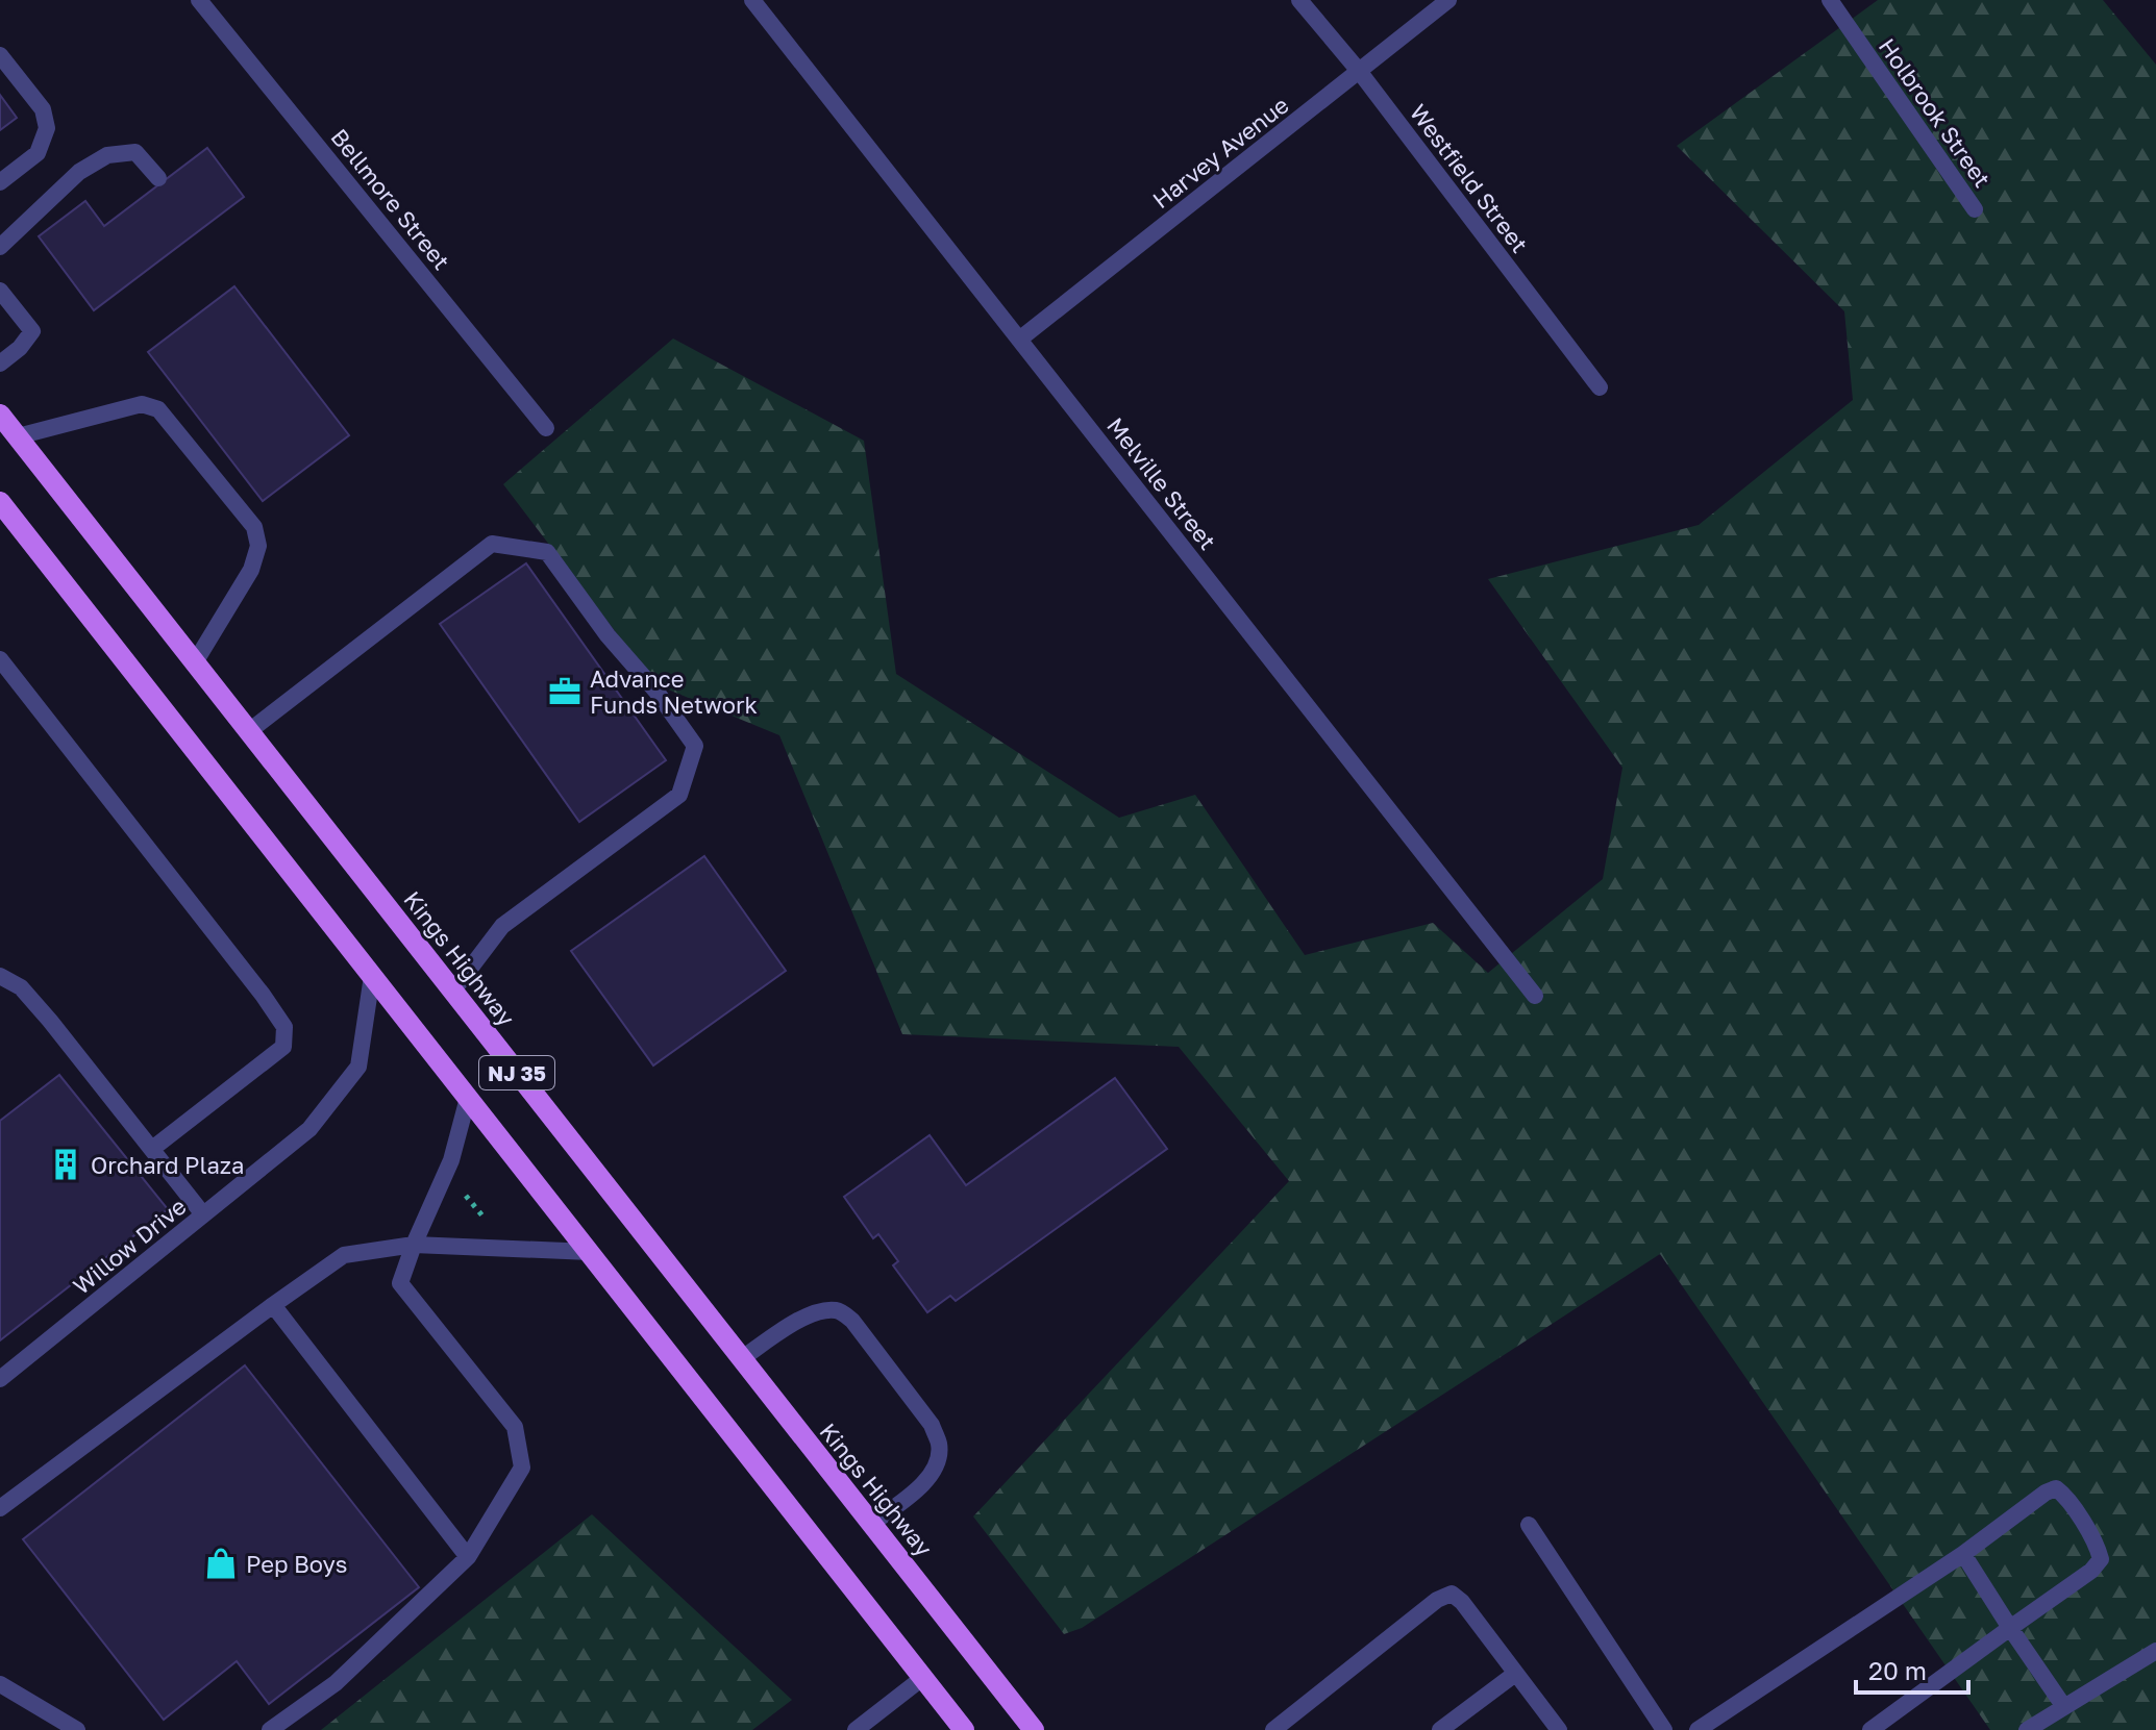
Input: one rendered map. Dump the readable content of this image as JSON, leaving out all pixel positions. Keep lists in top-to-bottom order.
{
  "streets": {
    "main road": ["Kings Highway", "NJ 35"],
    "street": [
      "Holbrook Street",
      "Harvey Avenue",
      "Westfield Street",
      "Bellmore Street",
      "Melville Street",
      "Willow Drive"
    ]
  },
  "crossings": [
    ["Harvey Avenue", "Westfield Street"],
    ["Harvey Avenue", "Melville Street"],
    ["NJ 35", "Willow Drive"]
  ],
  "places": {
    "office": ["Advance Funds Network"],
    "building": ["Orchard Plaza"],
    "shop": ["Pep Boys"]
  },
  "scale_bar": "20 m"
}
